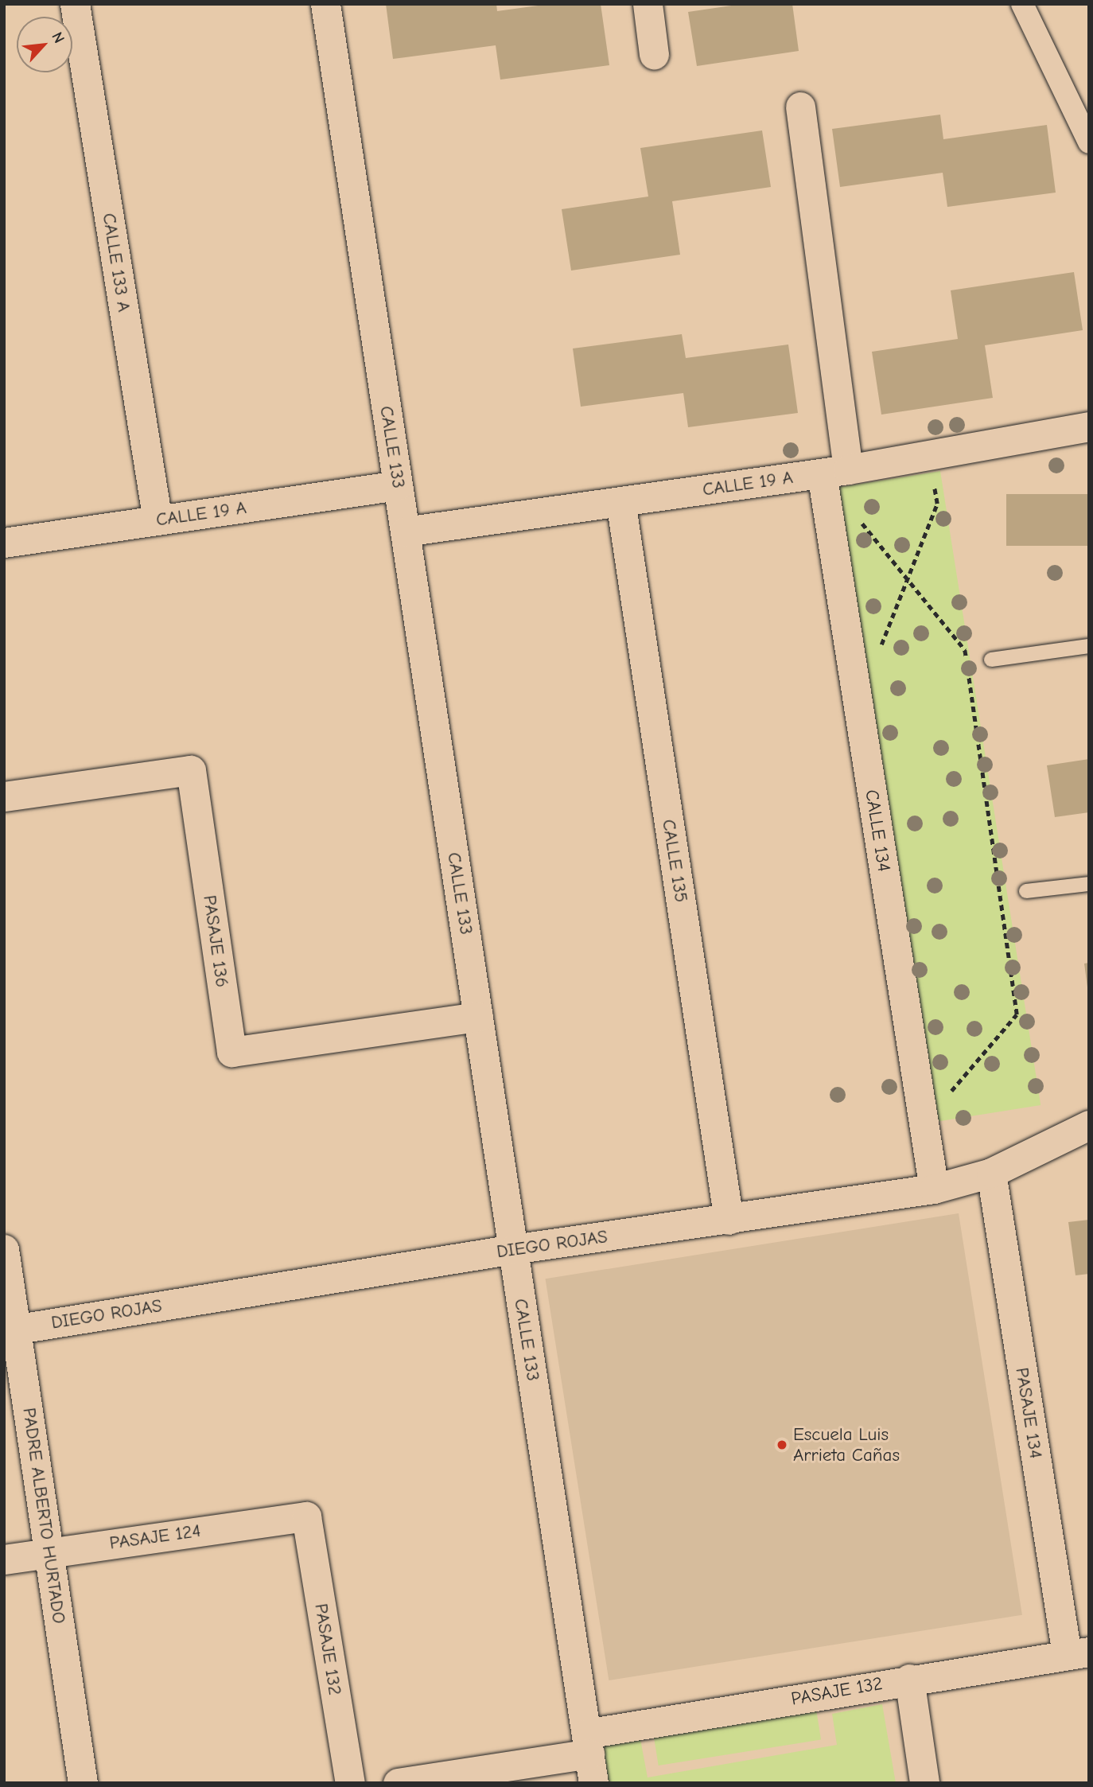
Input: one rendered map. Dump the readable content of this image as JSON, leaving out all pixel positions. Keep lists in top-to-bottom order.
{
  "streets": {
    "street": [
      "CALLE 133 A",
      "CALLE 133",
      "CALLE 19 A",
      "CALLE 134",
      "CALLE 135",
      "PASAJE 136",
      "DIEGO ROJAS",
      "PASAJE 134",
      "PADRE ALBERTO HURTADO",
      "PASAJE 124",
      "PASAJE 132"
    ]
  },
  "crossings": [
    ["CALLE 133 A", "CALLE 19 A"],
    ["CALLE 133", "CALLE 19 A"],
    ["CALLE 133", "PASAJE 136"],
    ["CALLE 133", "DIEGO ROJAS"],
    ["CALLE 133", "PASAJE 132"],
    ["CALLE 19 A", "CALLE 134"],
    ["CALLE 19 A", "CALLE 135"],
    ["CALLE 134", "DIEGO ROJAS"],
    ["CALLE 135", "DIEGO ROJAS"],
    ["DIEGO ROJAS", "PASAJE 134"],
    ["DIEGO ROJAS", "PADRE ALBERTO HURTADO"],
    ["PASAJE 134", "PASAJE 132"],
    ["PADRE ALBERTO HURTADO", "PASAJE 124"],
    ["PASAJE 124", "PASAJE 132"]
  ],
  "places": ["Escuela Luis Arrieta Cañas"],
  "north": "top right"
}
